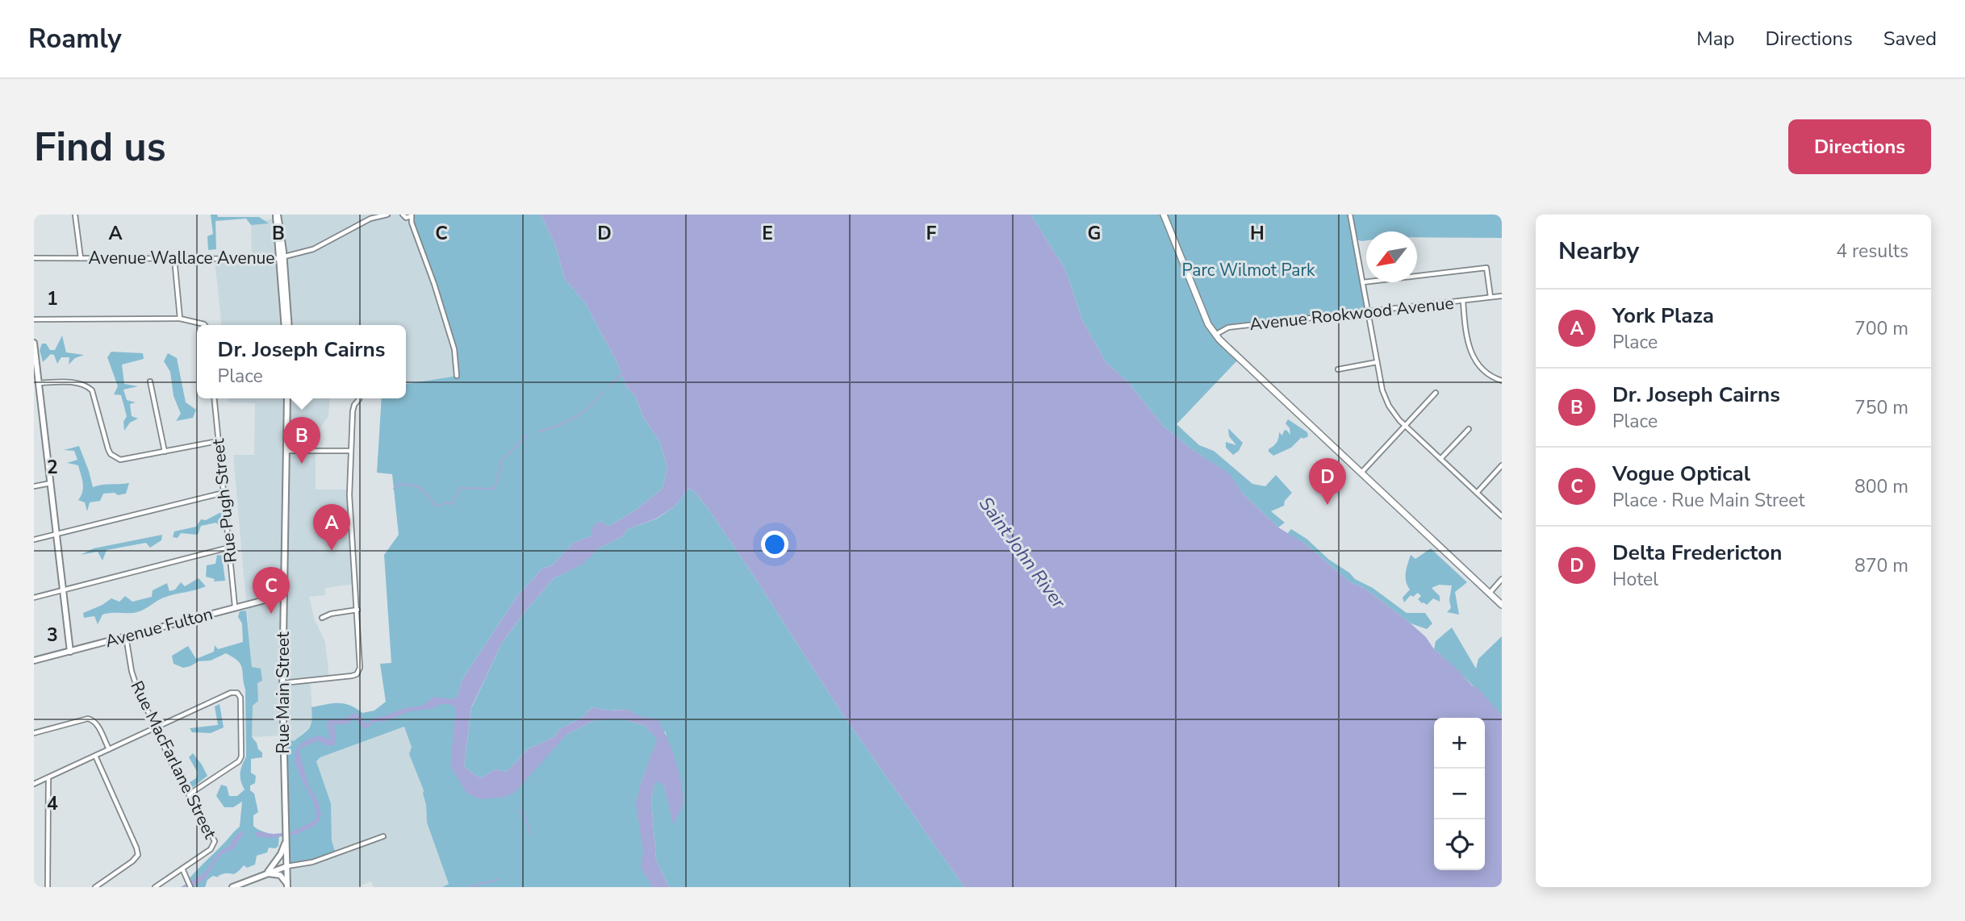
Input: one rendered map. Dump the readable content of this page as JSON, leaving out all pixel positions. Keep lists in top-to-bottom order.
{
  "streets": {
    "main road": ["Avenue Fulton", "Rue Main Street"],
    "street": [
      "Avenue Wallace Avenue",
      "Avenue Rookwood Avenue",
      "Rue Pugh Street",
      "Rue MacFarlane Street"
    ]
  },
  "crossings": [
    ["Rue Pugh Street", "Avenue Fulton"],
    ["Avenue Fulton", "Rue Main Street"],
    ["Avenue Fulton", "Rue MacFarlane Street"]
  ],
  "water": ["Saint John River"],
  "parks": ["Parc Wilmot Park"],
  "north": "bottom left",
  "page": {
    "header": "Roamly",
    "nav": ["Map", "Directions", "Saved"],
    "buttons": "Directions",
    "title": "Find us",
    "heading": ["Nearby", "4 results"],
    "list": [
      {
        "mark": "A",
        "name": "York Plaza",
        "note": "Place",
        "value": "700 m"
      },
      {
        "mark": "B",
        "name": "Dr. Joseph Cairns",
        "note": "Place",
        "value": "750 m"
      },
      {
        "mark": "C",
        "name": "Vogue Optical",
        "note": "Place · Rue Main Street",
        "value": "800 m"
      },
      {
        "mark": "D",
        "name": "Delta Fredericton",
        "note": "Hotel",
        "value": "870 m"
      }
    ],
    "popup": ["Dr. Joseph Cairns", "Place"],
    "pins": [
      "B",
      "D",
      "A",
      "C"
    ],
    "map_buttons": ["+", "−"]
  },
  "grid": {
    "columns": [
      "A",
      "B",
      "C",
      "D",
      "E",
      "F",
      "G",
      "H"
    ],
    "rows": [
      "1",
      "2",
      "3",
      "4"
    ]
  }
}
